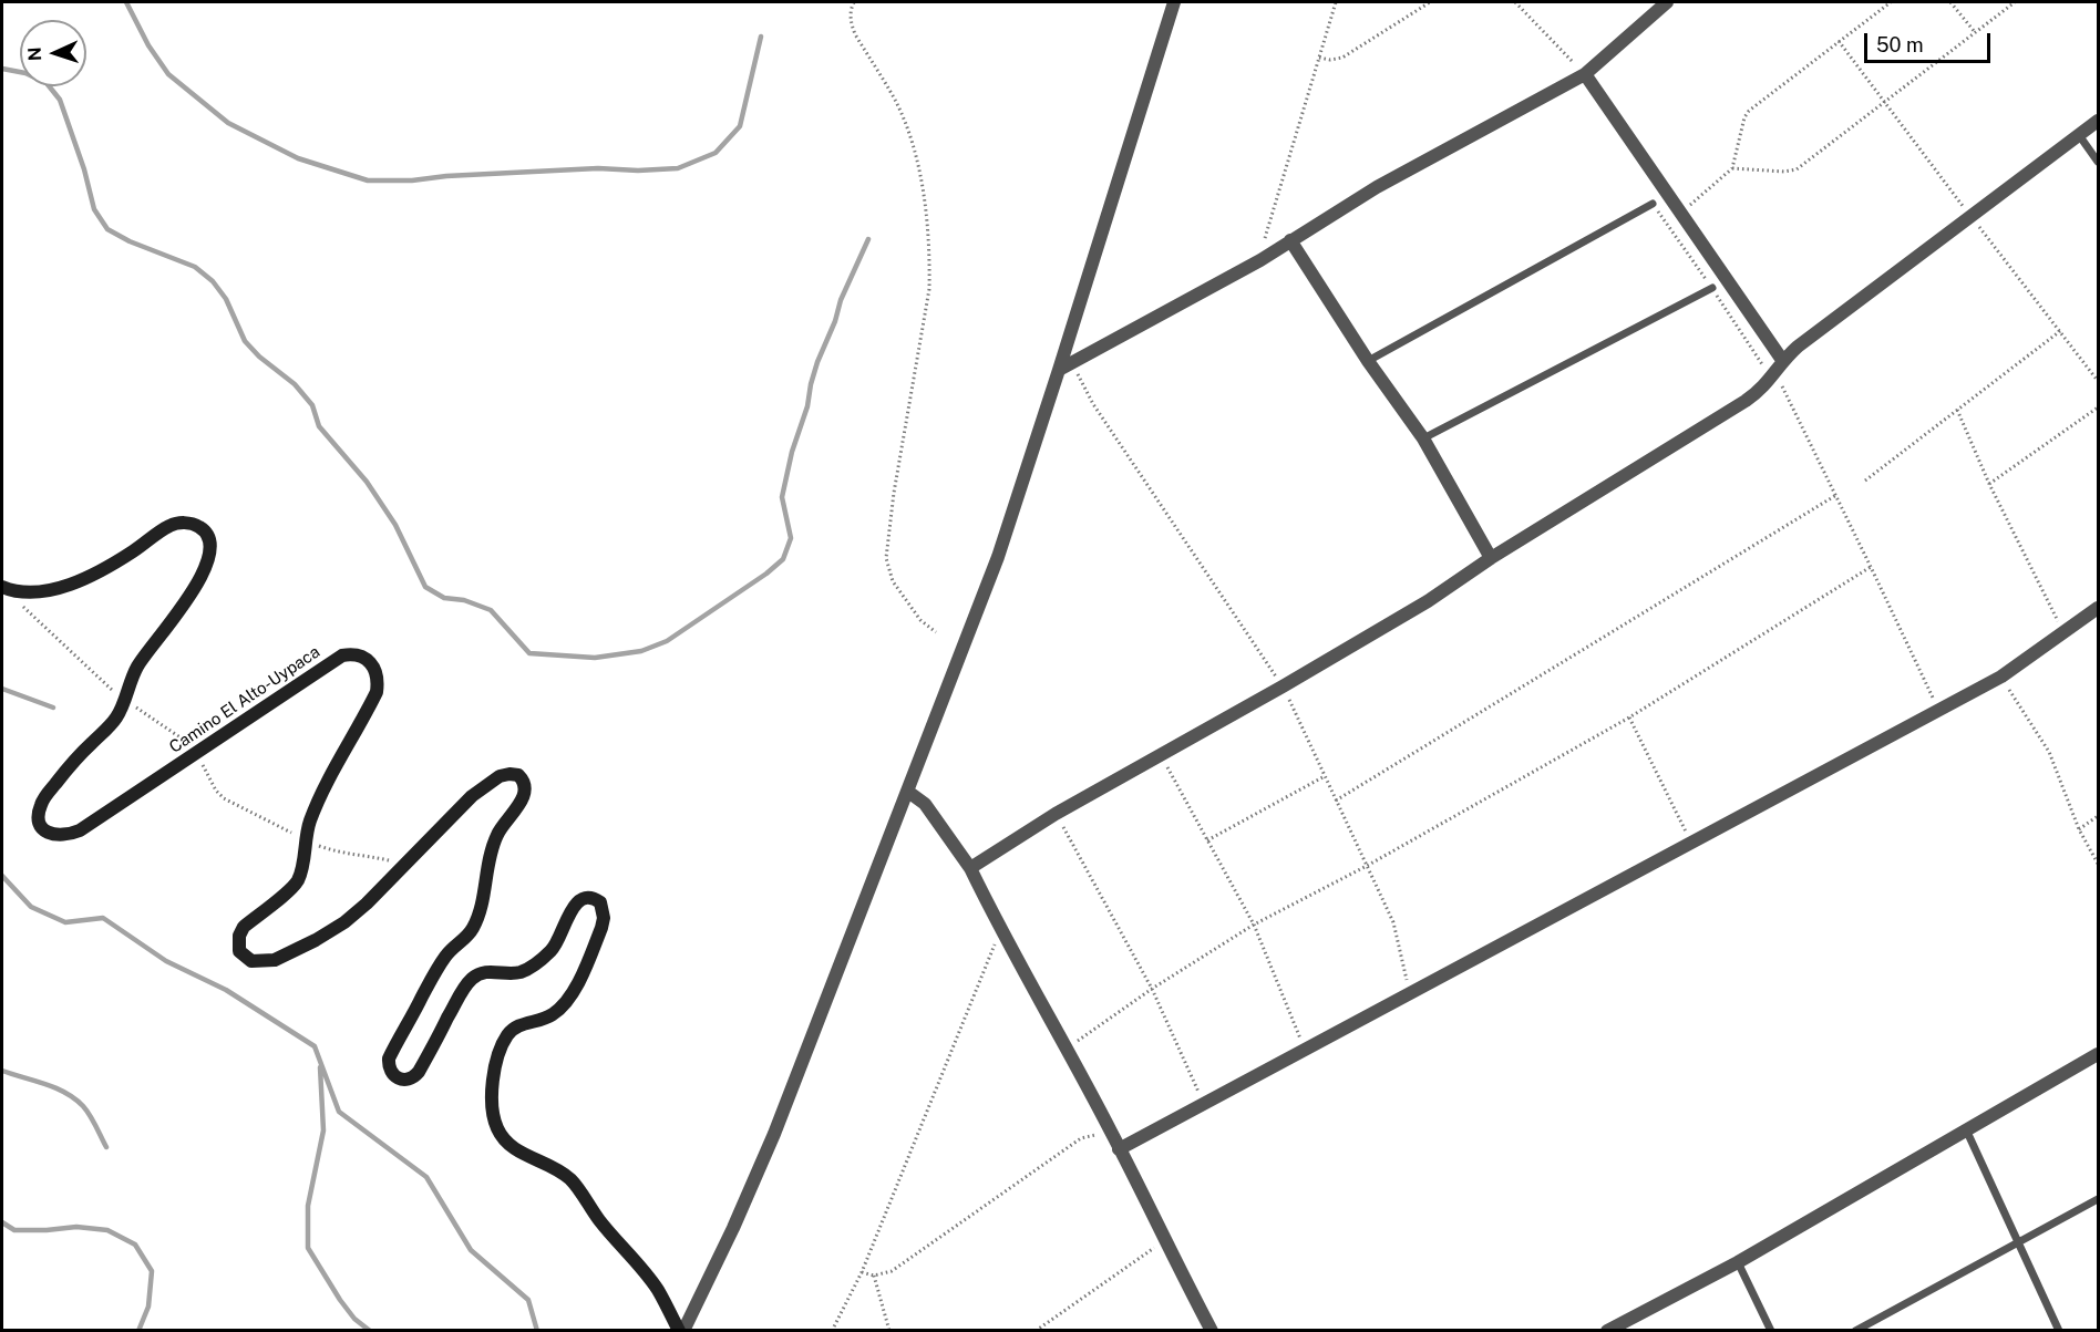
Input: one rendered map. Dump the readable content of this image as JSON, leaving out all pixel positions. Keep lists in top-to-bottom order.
{
  "streets": {
    "street": ["Camino El Alto-Uypaca"]
  },
  "scale_bar": "50 m",
  "north": "left"
}
